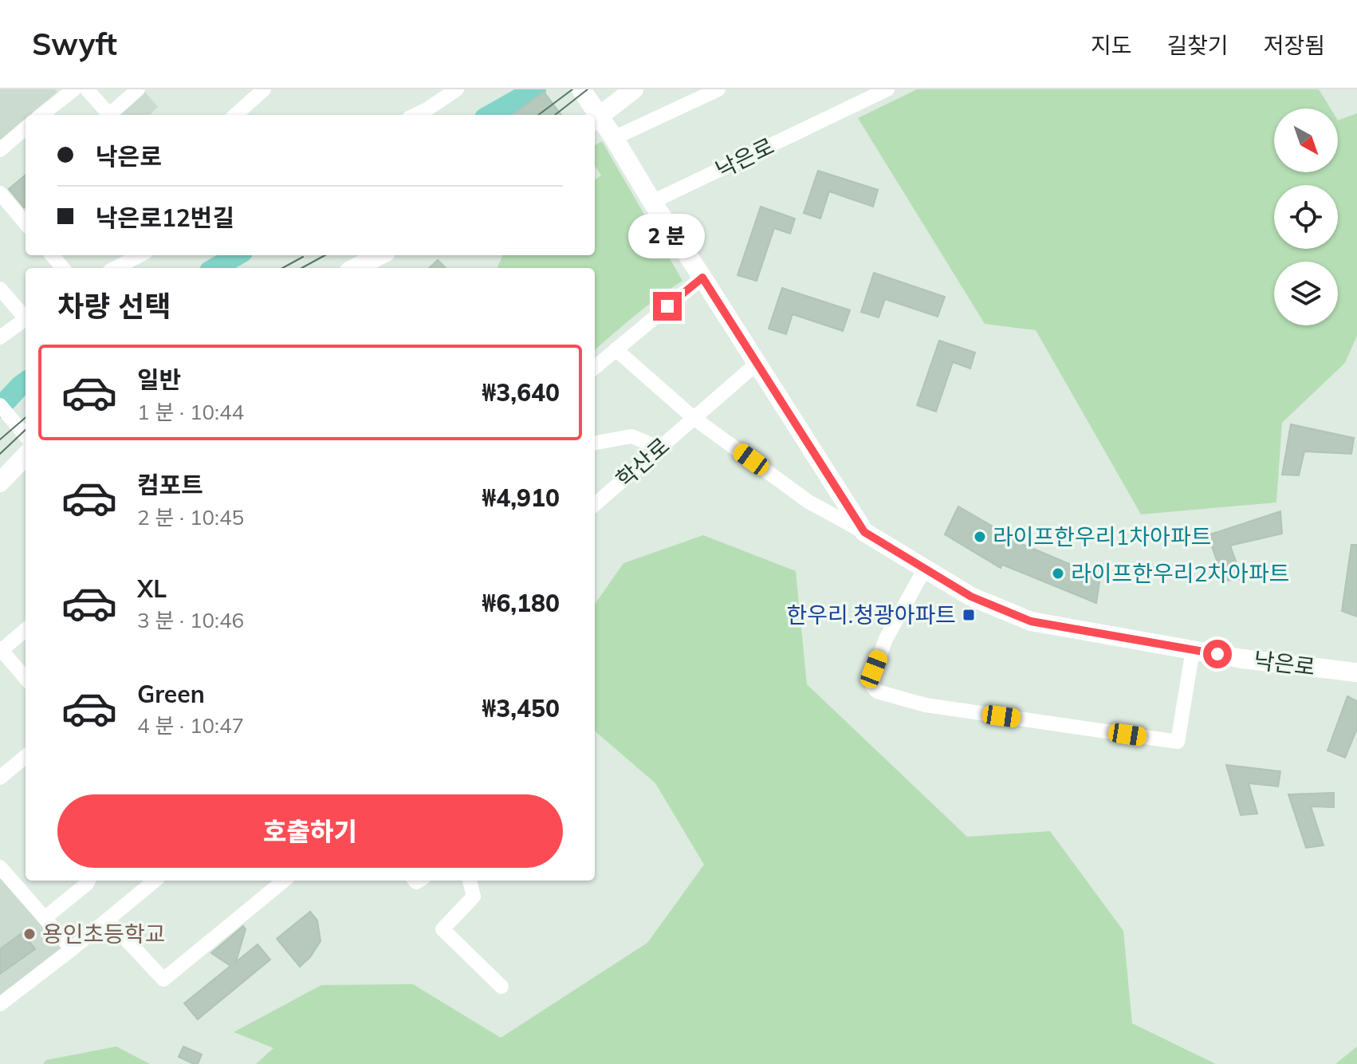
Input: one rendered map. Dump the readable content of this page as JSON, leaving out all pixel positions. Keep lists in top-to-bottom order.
{
  "streets": {
    "main road": ["낙은로"],
    "street": ["학산로"]
  },
  "crossings": [
    ["낙은로", "학산로"]
  ],
  "places": {
    "other": ["라이프한우리1차아파트", "라이프한우리2차아파트", "용인초등학교"],
    "transit": ["한우리.청광아파트"]
  },
  "north": "bottom right",
  "page": {
    "header": "Swyft",
    "nav": ["지도", "길찾기", "저장됨"],
    "banner": ["낙은로", "낙은로12번길"],
    "bubble": "2 분",
    "heading": "차량 선택",
    "list": [
      {
        "name": "일반",
        "note": "1 분 · 10:44",
        "value": "₩3,640"
      },
      {
        "name": "컴포트",
        "note": "2 분 · 10:45",
        "value": "₩4,910"
      },
      {
        "name": "XL",
        "note": "3 분 · 10:46",
        "value": "₩6,180"
      },
      {
        "name": "Green",
        "note": "4 분 · 10:47",
        "value": "₩3,450"
      }
    ],
    "buttons": "호출하기"
  }
}
